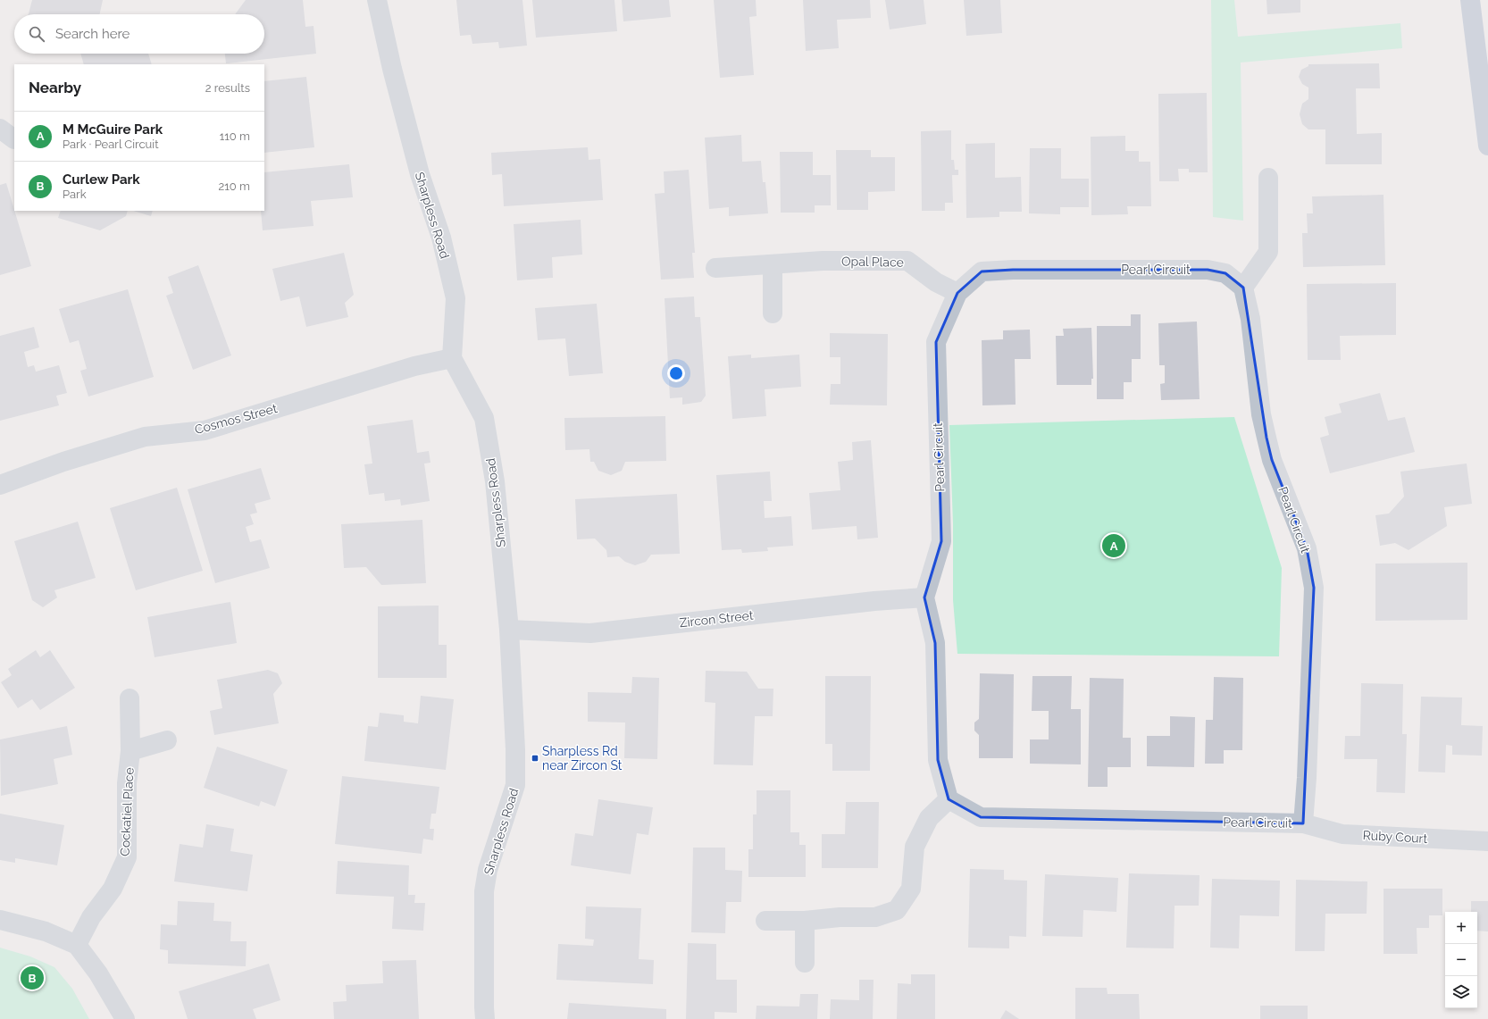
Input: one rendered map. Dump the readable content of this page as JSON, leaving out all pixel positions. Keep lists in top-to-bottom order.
{
  "streets": {
    "street": [
      "Sharpless Road",
      "Opal Place",
      "Pearl Circuit",
      "Cosmos Street",
      "Zircon Street",
      "Cockatiel Place",
      "Ruby Court"
    ]
  },
  "crossings": [
    ["Sharpless Road", "Cosmos Street"],
    ["Sharpless Road", "Zircon Street"],
    ["Opal Place", "Pearl Circuit"],
    ["Pearl Circuit", "Zircon Street"],
    ["Pearl Circuit", "Ruby Court"]
  ],
  "places": {
    "transit": ["Sharpless Rd near Zircon St"]
  },
  "page": {
    "search": "Search here",
    "heading": ["Nearby", "2 results"],
    "list": [
      {
        "mark": "A",
        "name": "M McGuire Park",
        "note": "Park · Pearl Circuit",
        "value": "110 m"
      },
      {
        "mark": "B",
        "name": "Curlew Park",
        "note": "Park",
        "value": "210 m"
      }
    ],
    "pins": ["A", "B"],
    "map_buttons": ["+", "−"]
  }
}
